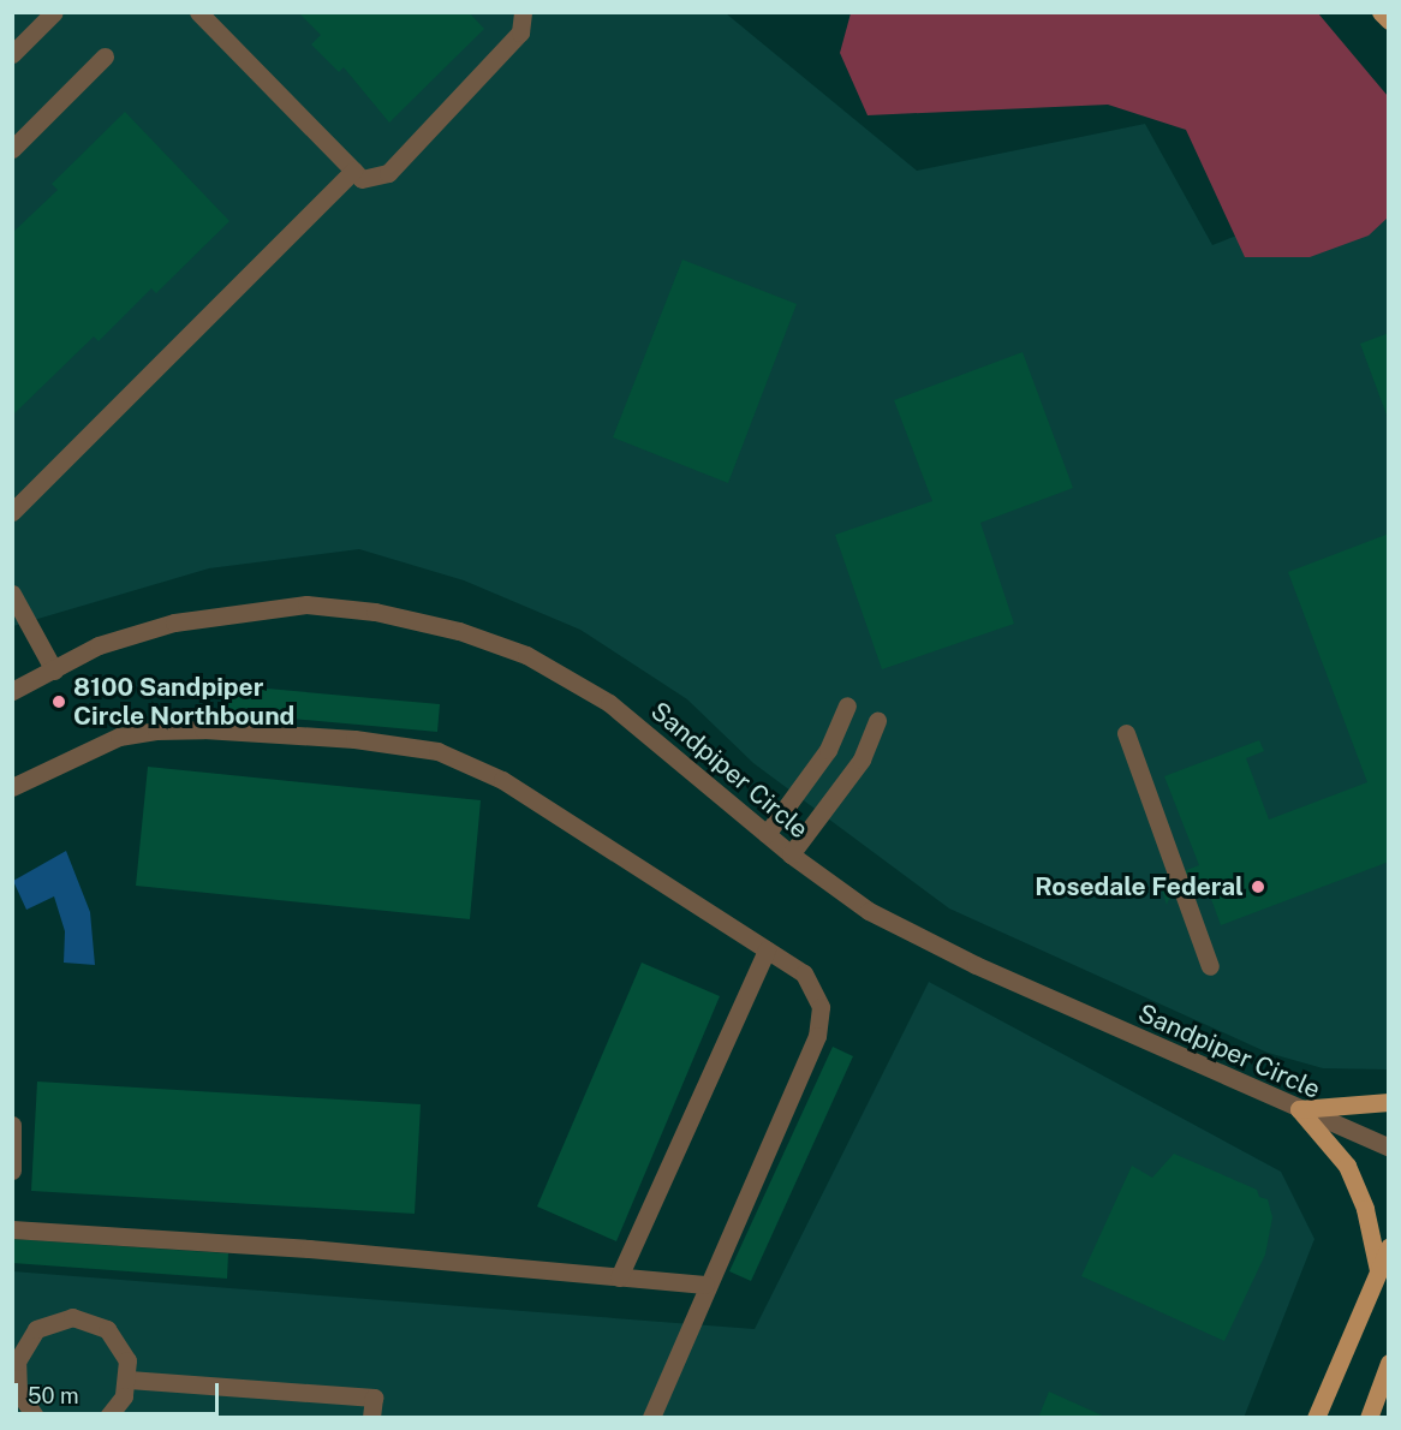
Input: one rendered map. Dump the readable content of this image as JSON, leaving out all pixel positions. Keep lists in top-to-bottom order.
{
  "streets": {
    "street": ["Sandpiper Circle"]
  },
  "places": ["8100 Sandpiper Circle Northbound", "Rosedale Federal"],
  "scale_bar": "50 m"
}
